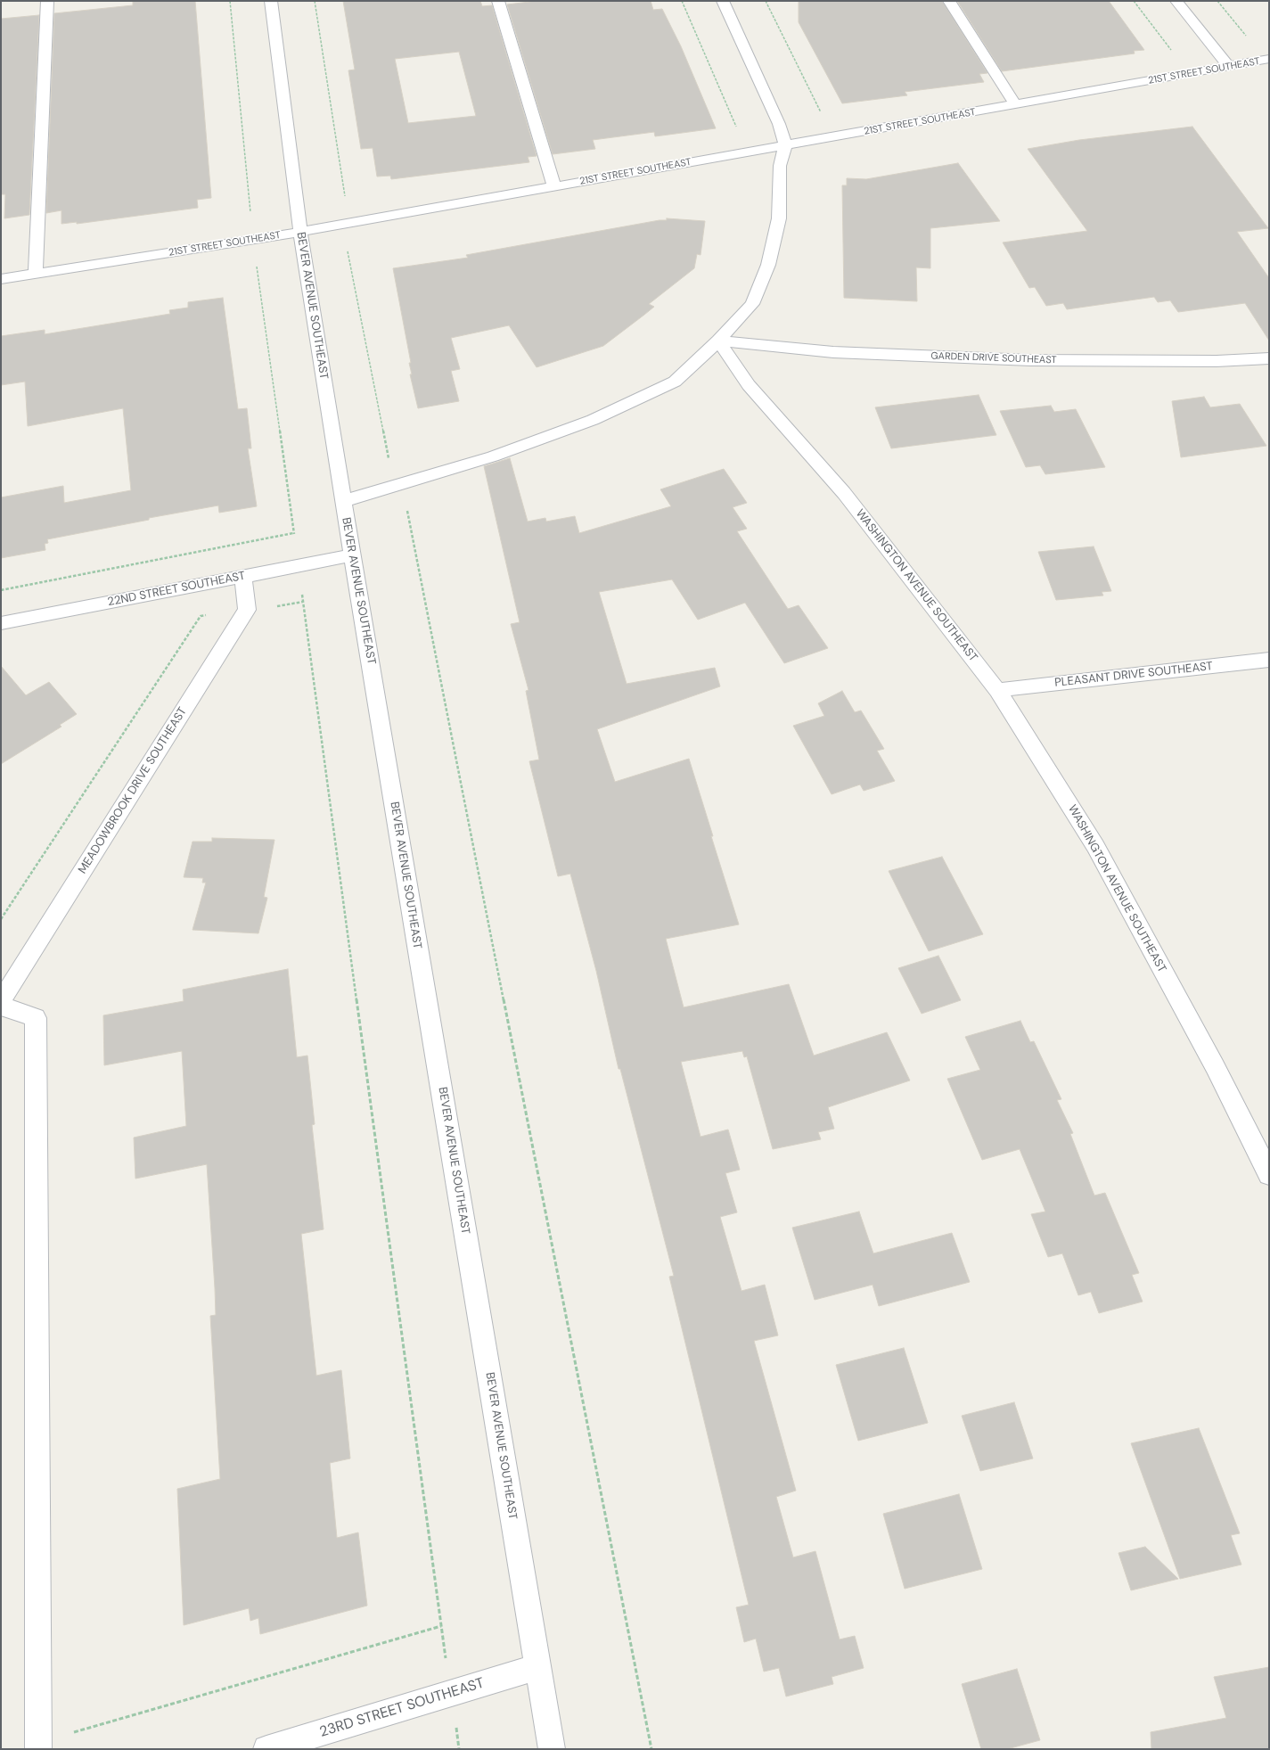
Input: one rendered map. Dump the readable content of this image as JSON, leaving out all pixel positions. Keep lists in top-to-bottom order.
{
  "streets": {
    "street": [
      "21ST STREET SOUTHEAST",
      "BEVER AVENUE SOUTHEAST",
      "GARDEN DRIVE SOUTHEAST",
      "WASHINGTON AVENUE SOUTHEAST",
      "22ND STREET SOUTHEAST",
      "PLEASANT DRIVE SOUTHEAST",
      "MEADOWBROOK DRIVE SOUTHEAST",
      "23RD STREET SOUTHEAST"
    ]
  },
  "crossings": [
    ["21ST STREET SOUTHEAST", "BEVER AVENUE SOUTHEAST"],
    ["BEVER AVENUE SOUTHEAST", "22ND STREET SOUTHEAST"],
    ["BEVER AVENUE SOUTHEAST", "23RD STREET SOUTHEAST"],
    ["GARDEN DRIVE SOUTHEAST", "WASHINGTON AVENUE SOUTHEAST"],
    ["WASHINGTON AVENUE SOUTHEAST", "PLEASANT DRIVE SOUTHEAST"],
    ["22ND STREET SOUTHEAST", "MEADOWBROOK DRIVE SOUTHEAST"]
  ]
}
